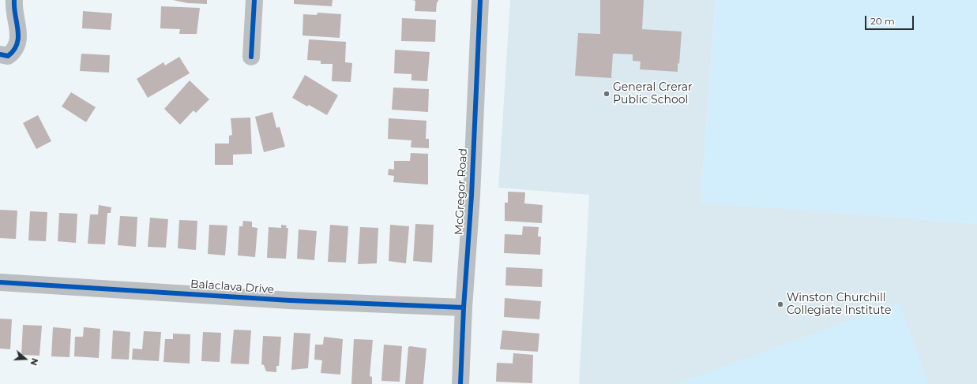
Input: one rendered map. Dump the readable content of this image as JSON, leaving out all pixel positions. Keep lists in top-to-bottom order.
{
  "streets": {
    "street": ["McGregor Road", "Balaclava Drive"]
  },
  "crossings": [
    ["McGregor Road", "Balaclava Drive"]
  ],
  "places": ["General Crerar Public School", "Winston Churchill Collegiate Institute"],
  "scale_bar": "20 m",
  "north": "right"
}
